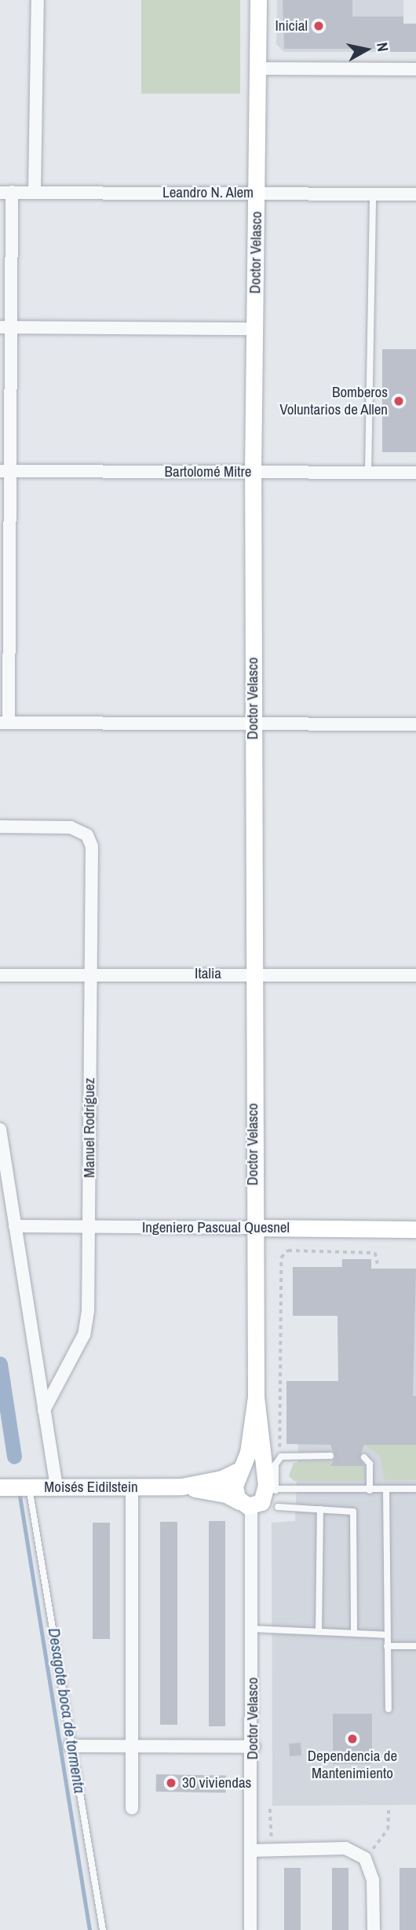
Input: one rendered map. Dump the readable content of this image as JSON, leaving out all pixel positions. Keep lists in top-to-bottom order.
{
  "streets": {
    "main road": ["Doctor Velasco", "Ingeniero Pascual Quesnel", "Moisés Eidilstein"],
    "street": [
      "Leandro N. Alem",
      "Bartolomé Mitre",
      "Italia",
      "Manuel Rodríguez"
    ]
  },
  "crossings": [
    ["Leandro N. Alem", "Doctor Velasco"],
    ["Doctor Velasco", "Bartolomé Mitre"],
    ["Doctor Velasco", "Italia"],
    ["Doctor Velasco", "Ingeniero Pascual Quesnel"],
    ["Doctor Velasco", "Moisés Eidilstein"],
    ["Italia", "Manuel Rodríguez"],
    ["Manuel Rodríguez", "Ingeniero Pascual Quesnel"]
  ],
  "water": ["Desagote boca de tormenta"],
  "places": [
    "Inicial",
    "Bomberos Voluntarios de Allen",
    "Dependencia de Mantenimiento",
    "30 viviendas"
  ],
  "north": "right"
}
